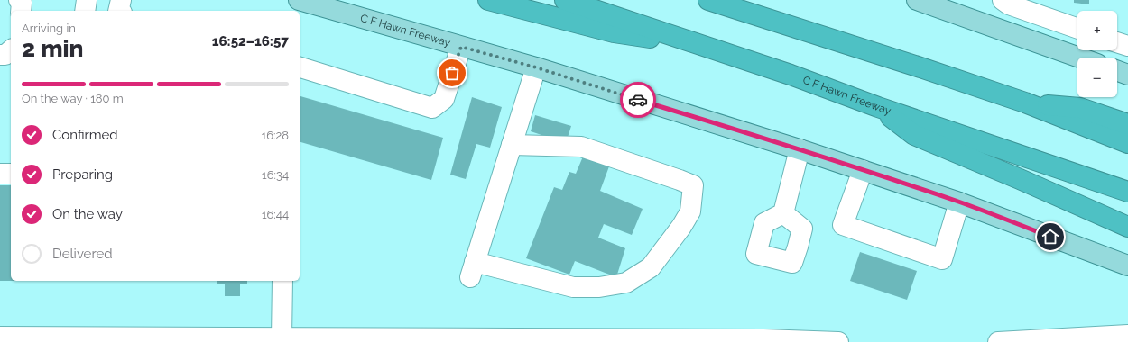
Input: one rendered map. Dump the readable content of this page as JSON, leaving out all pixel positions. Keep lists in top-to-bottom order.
{
  "streets": {
    "highway": ["C F Hawn Freeway"]
  },
  "page": {
    "map_buttons": ["+", "−"],
    "heading": ["2 min", "Arriving in", "16:52–16:57"],
    "bar": "On the way · 180 m",
    "list": [
      ["Confirmed", "16:28"],
      ["Preparing", "16:34"],
      ["On the way", "16:44"],
      "Delivered"
    ]
  }
}
